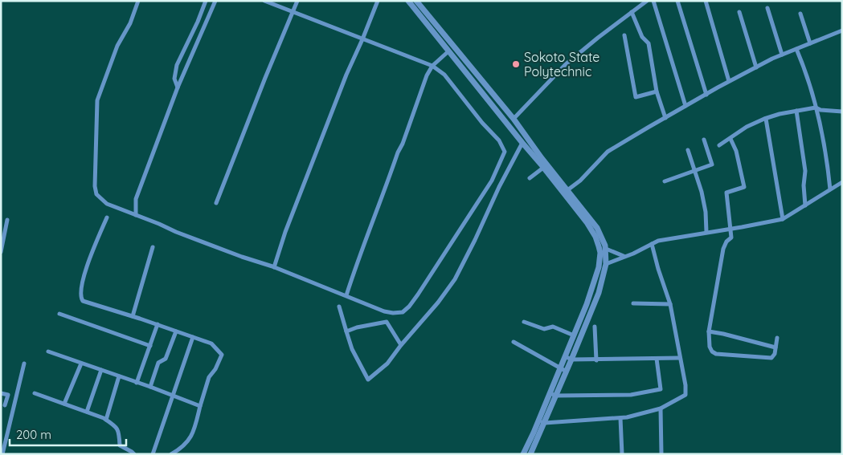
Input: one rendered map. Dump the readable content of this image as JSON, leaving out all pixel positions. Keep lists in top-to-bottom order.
{
  "places": ["Sokoto State Polytechnic"],
  "scale_bar": "200 m"
}
